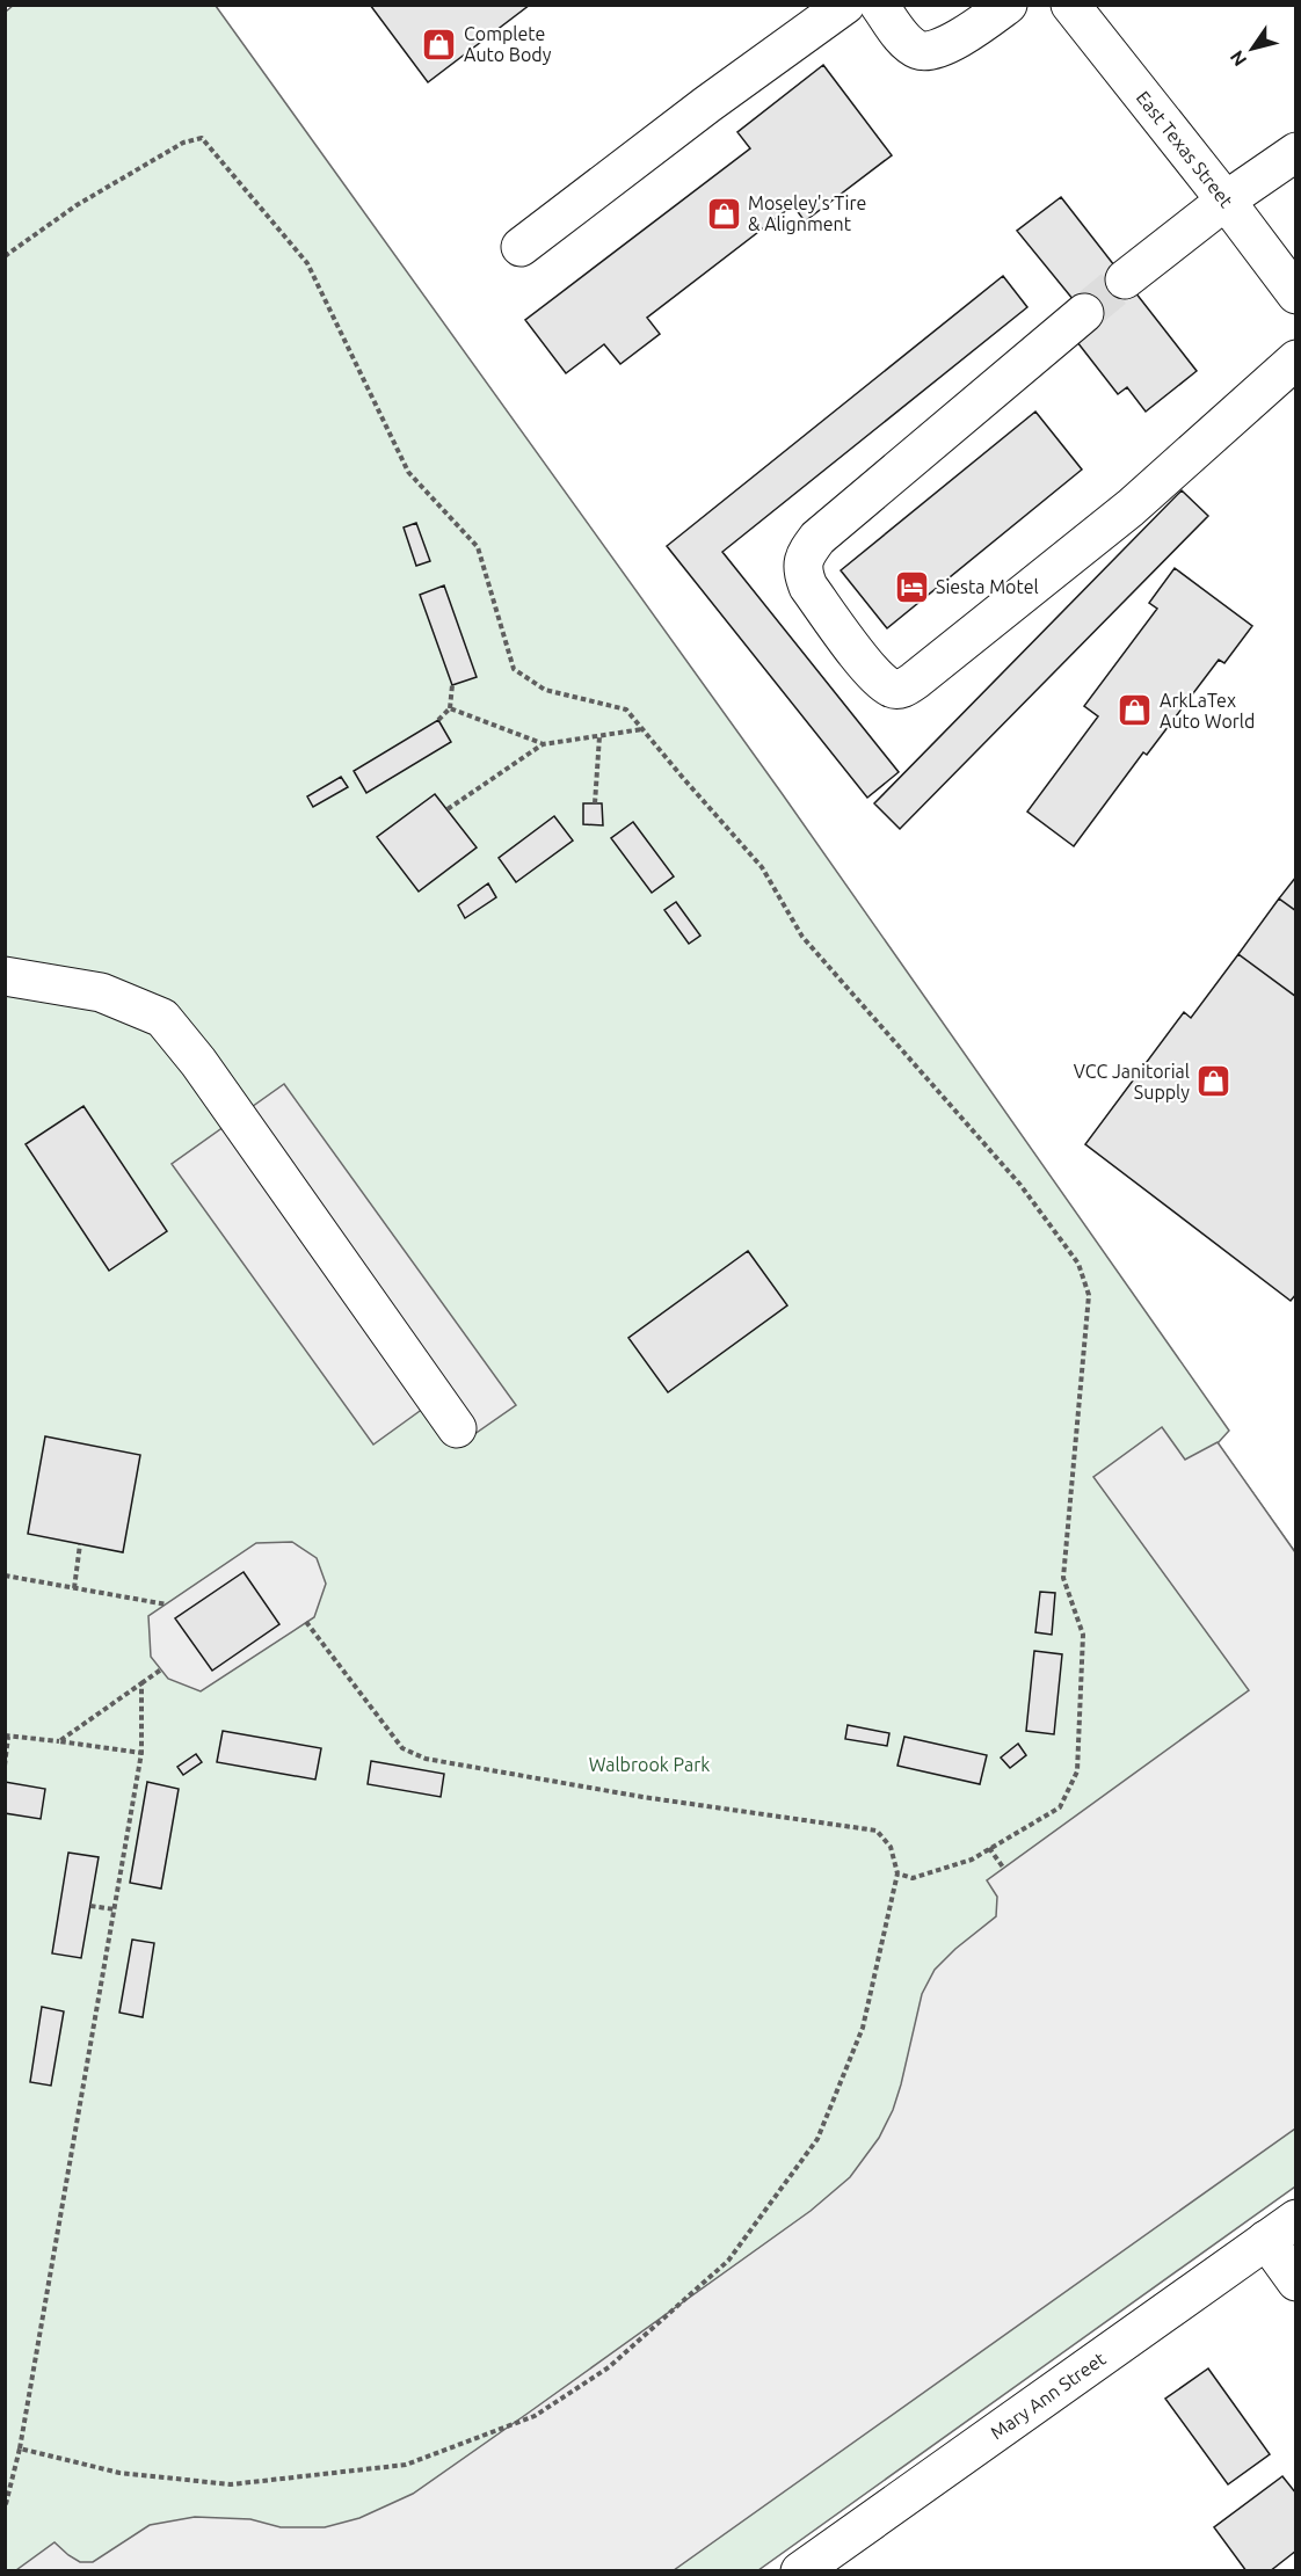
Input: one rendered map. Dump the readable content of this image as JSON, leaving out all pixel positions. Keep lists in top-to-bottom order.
{
  "streets": {
    "street": ["East Texas Street", "Mary Ann Street"]
  },
  "parks": ["Walbrook Park"],
  "places": {
    "shop": [
      "Complete Auto Body",
      "Moseley's Tire & Alignment",
      "ArkLaTex Auto World",
      "VCC Janitorial Supply"
    ],
    "hotel": ["Siesta Motel"]
  },
  "north": "bottom left"
}
